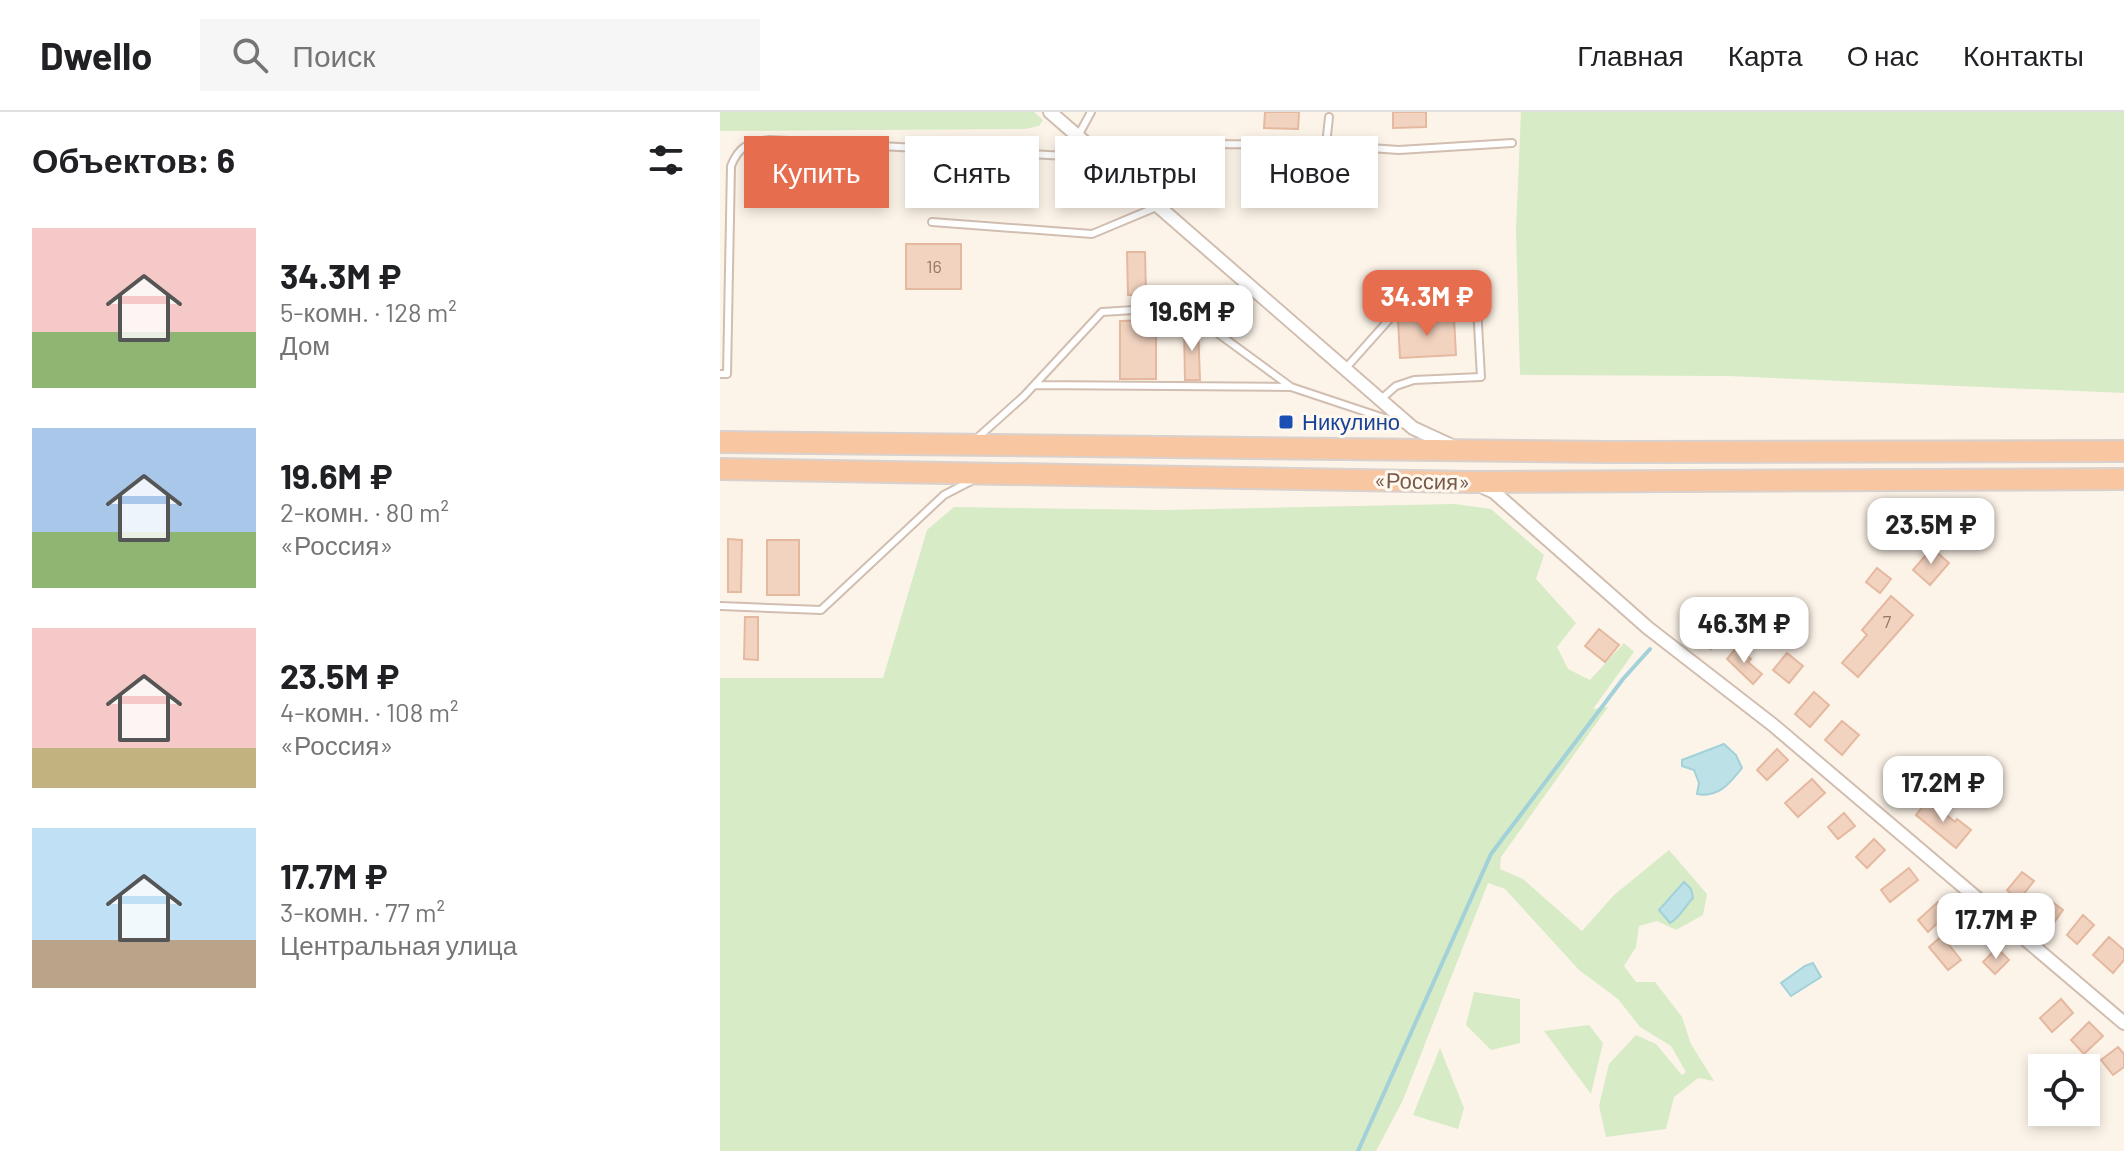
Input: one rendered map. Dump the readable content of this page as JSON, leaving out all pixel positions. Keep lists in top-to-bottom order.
{
  "streets": {
    "highway": ["«Россия»"]
  },
  "places": {
    "transit": ["Никулино"]
  },
  "house_numbers": ["16", "7"],
  "page": {
    "header": "Dwello",
    "search": "Поиск",
    "nav": [
      "Главная",
      "Карта",
      "О нас",
      "Контакты"
    ],
    "heading": "Объектов: 6",
    "chip": [
      "Купить",
      "Снять",
      "Фильтры",
      "Новое"
    ],
    "list": [
      {
        "name": "34.3M ₽",
        "note": "5-комн. · 128 m² · Дом"
      },
      {
        "name": "19.6M ₽",
        "note": "2-комн. · 80 m² · «Россия»"
      },
      {
        "name": "23.5M ₽",
        "note": "4-комн. · 108 m² · «Россия»"
      },
      {
        "name": "17.7M ₽",
        "note": "3-комн. · 77 m² · Центральная улица"
      }
    ],
    "price": [
      "34.3M ₽",
      "19.6M ₽",
      "23.5M ₽",
      "46.3M ₽",
      "17.2M ₽",
      "17.7M ₽"
    ]
  }
}
